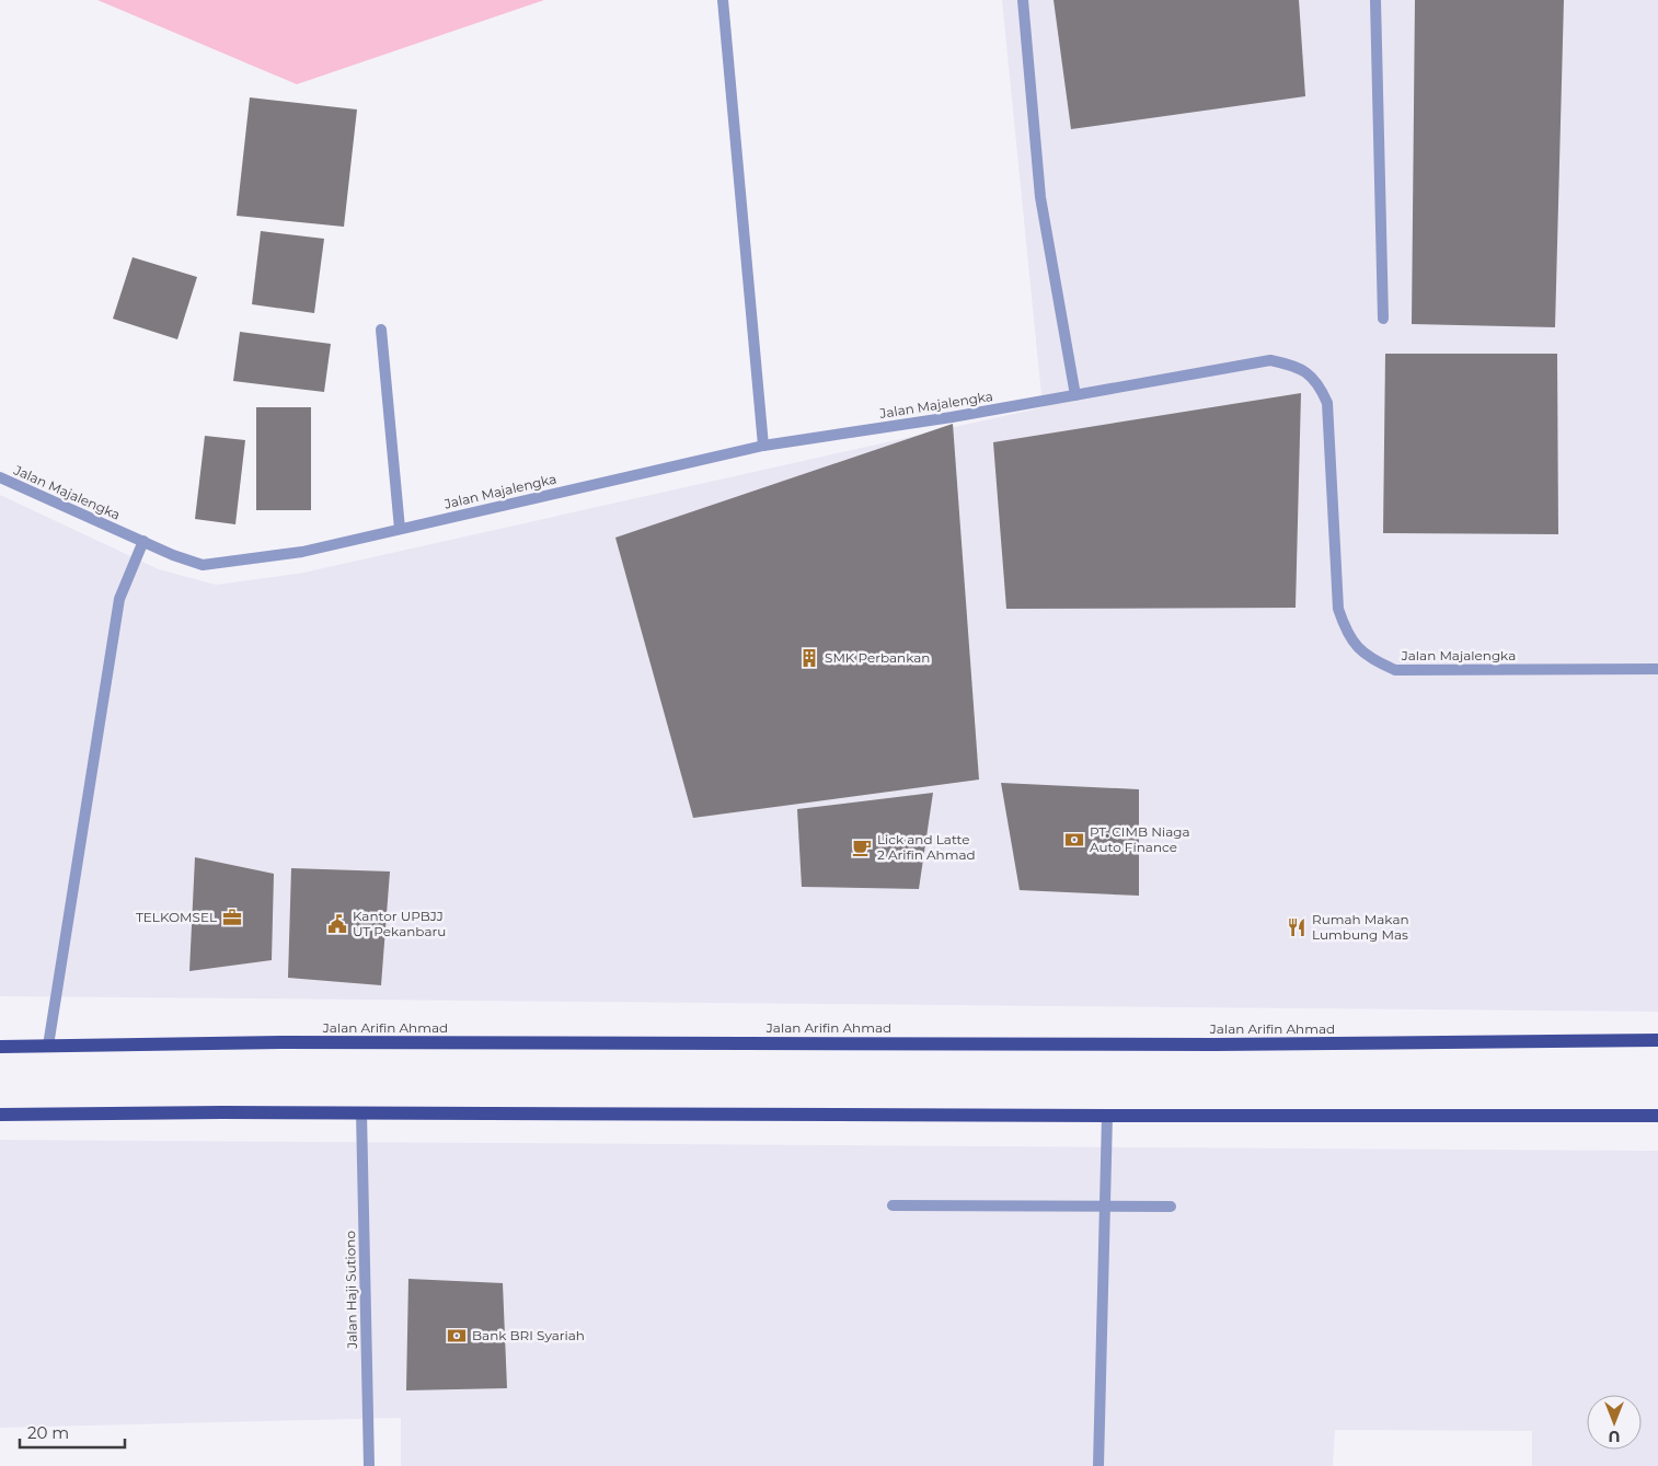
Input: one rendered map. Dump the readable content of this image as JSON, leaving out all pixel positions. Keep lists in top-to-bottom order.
{
  "streets": {
    "main road": ["Jalan Arifin Ahmad"],
    "street": ["Jalan Majalengka", "Jalan Haji Sutiono"]
  },
  "places": {
    "building": ["SMK Perbankan"],
    "bank": ["PT. CIMB Niaga Auto Finance", "Bank BRI Syariah"],
    "cafe": ["Lick and Latte 2 Arifin Ahmad"],
    "office": ["TELKOMSEL"],
    "public building": ["Kantor UPBJJ UT Pekanbaru"],
    "restaurant": ["Rumah Makan Lumbung Mas"]
  },
  "scale_bar": "20 m",
  "north": "bottom"
}
